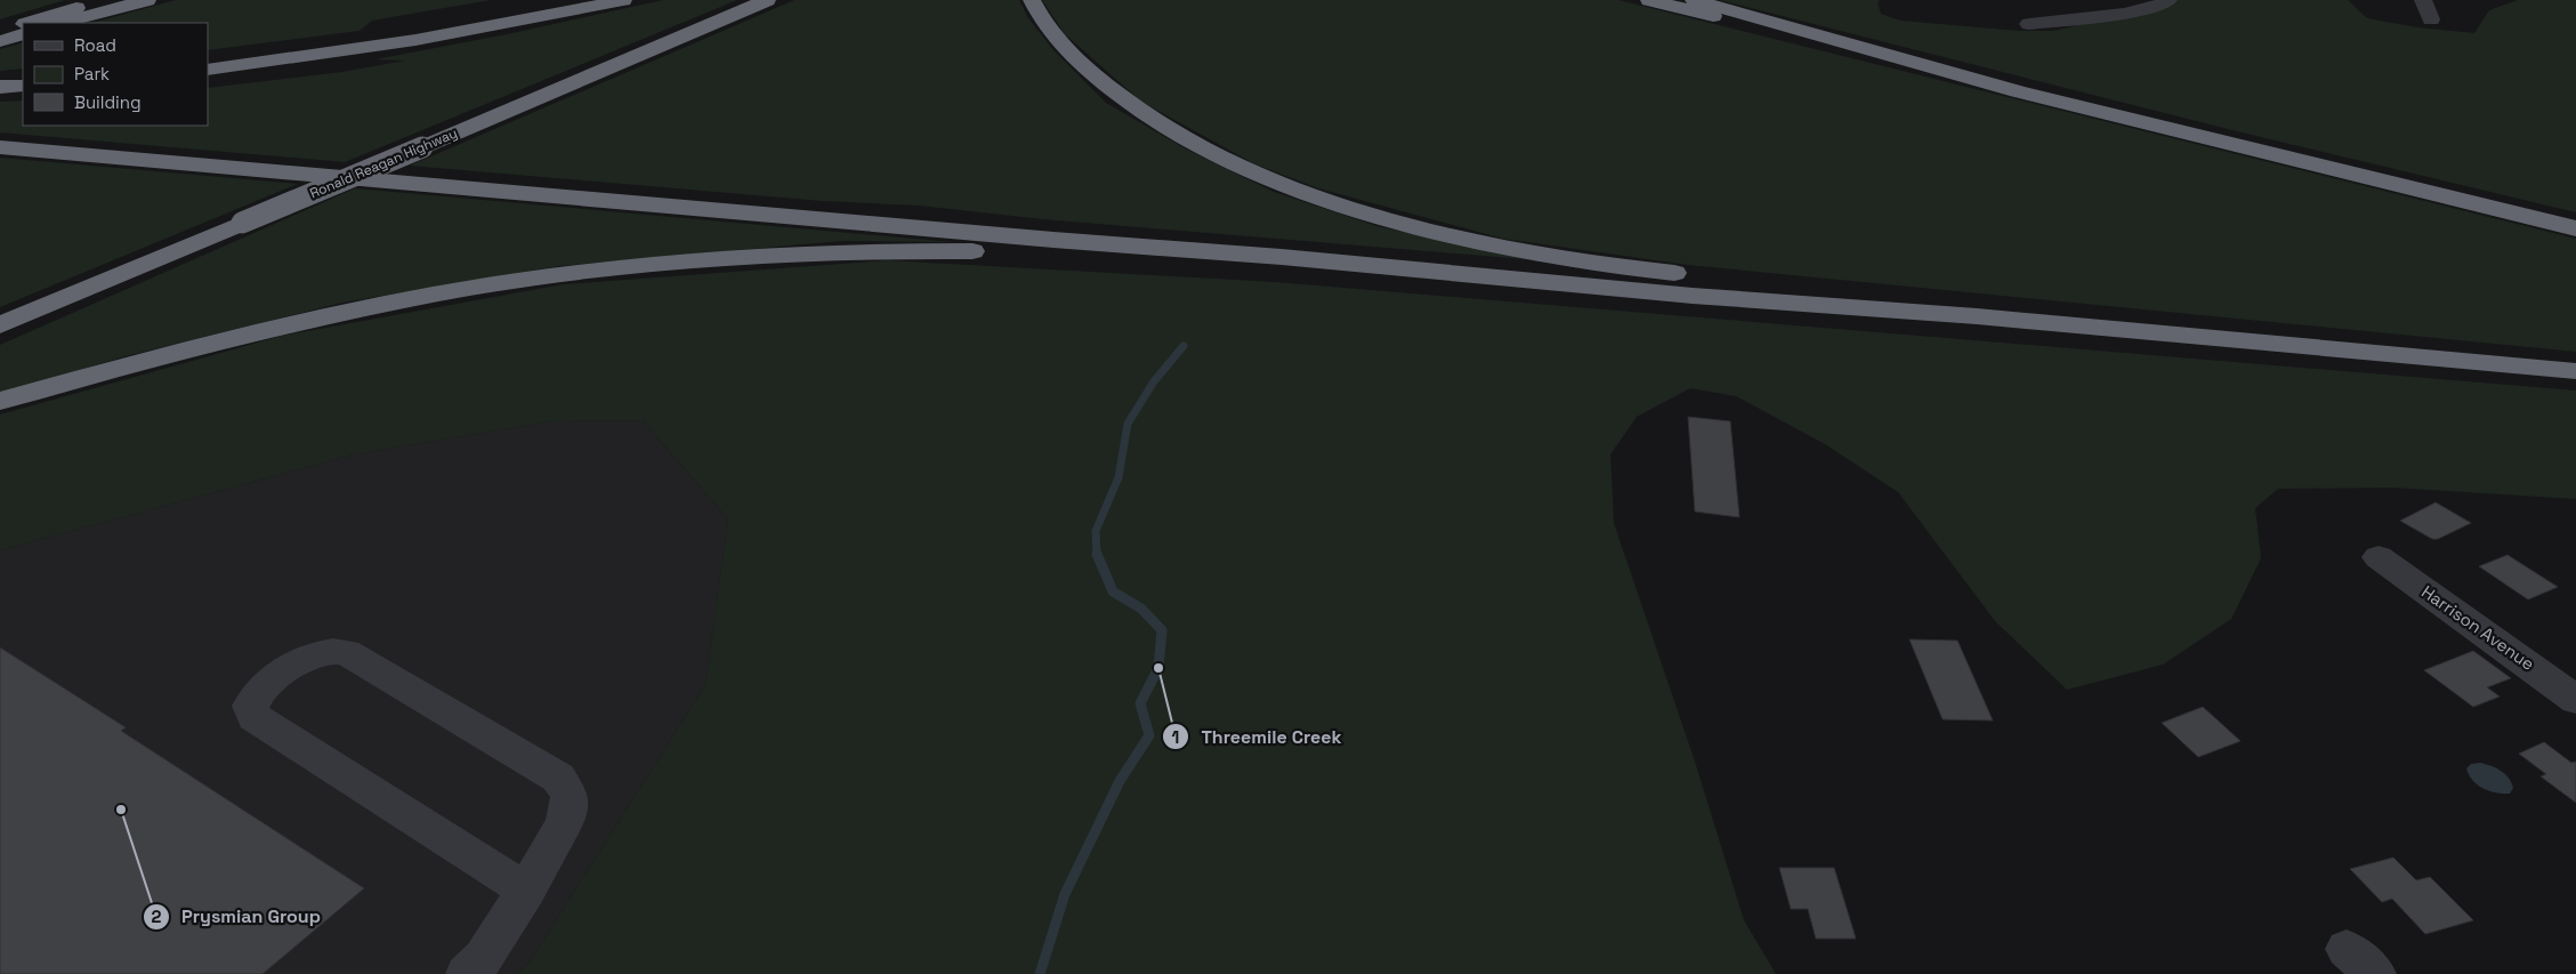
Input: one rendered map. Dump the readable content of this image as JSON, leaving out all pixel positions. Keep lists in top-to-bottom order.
{
  "streets": {
    "highway": ["Ronald Reagan Highway"],
    "street": ["Harrison Avenue"]
  },
  "places": ["Threemile Creek", "Prysmian Group"],
  "legend": ["Road", "Park", "Building"]
}
